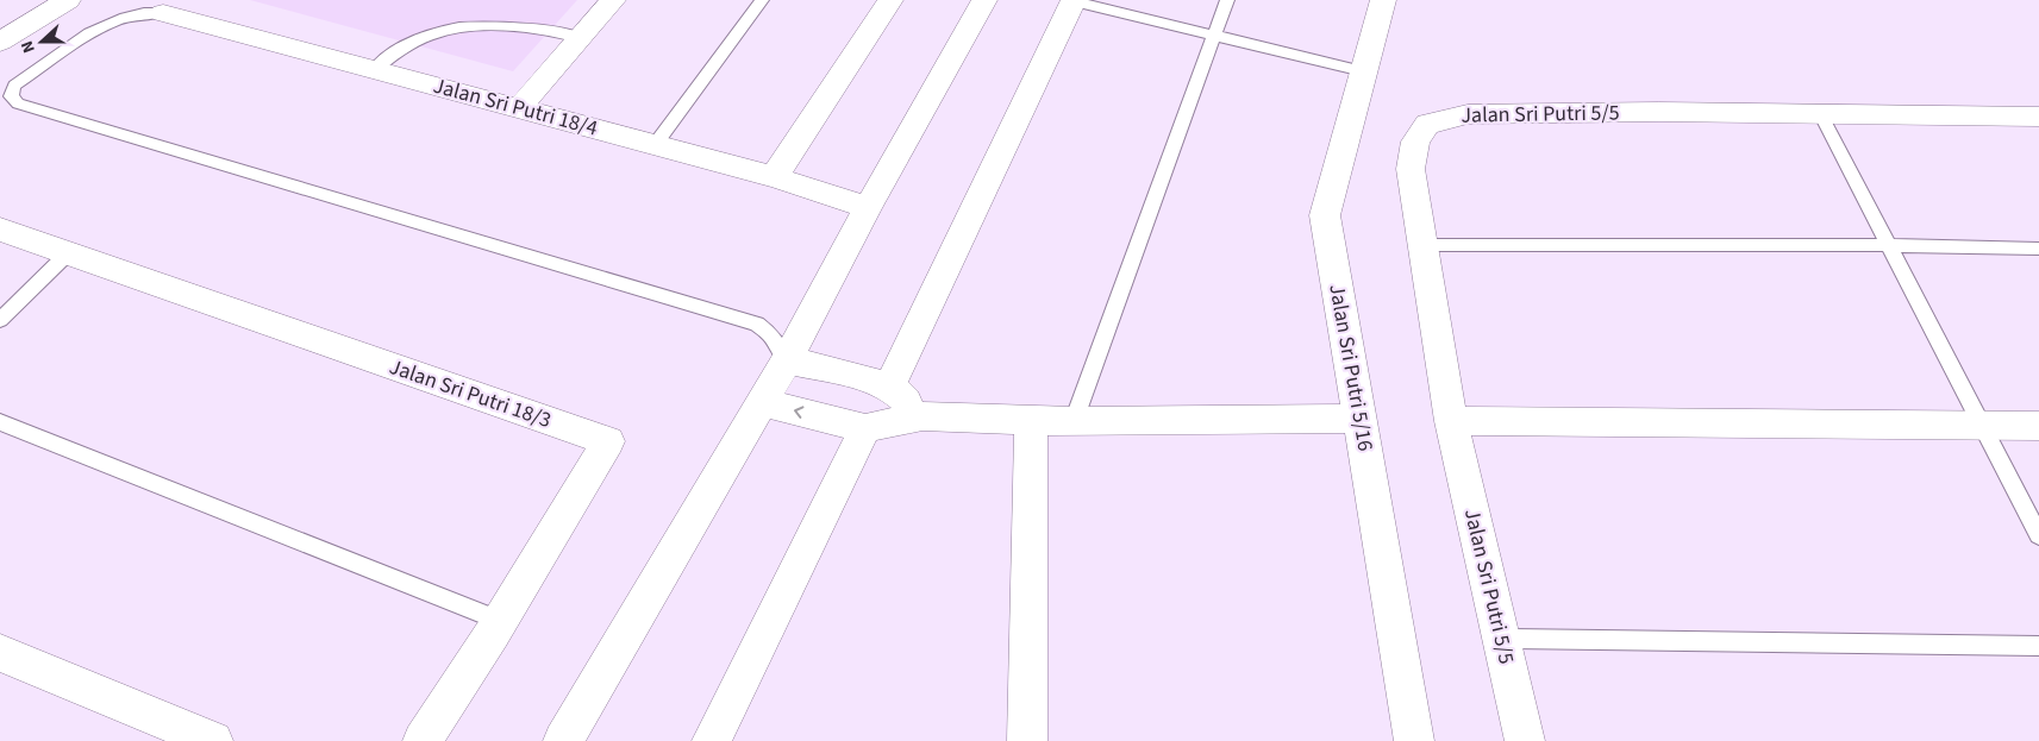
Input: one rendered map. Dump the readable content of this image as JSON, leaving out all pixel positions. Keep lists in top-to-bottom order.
{
  "streets": {
    "street": [
      "Jalan Sri Putri 18/4",
      "Jalan Sri Putri 5/5",
      "Jalan Sri Putri 5/16",
      "Jalan Sri Putri 18/3"
    ]
  },
  "north": "left"
}
